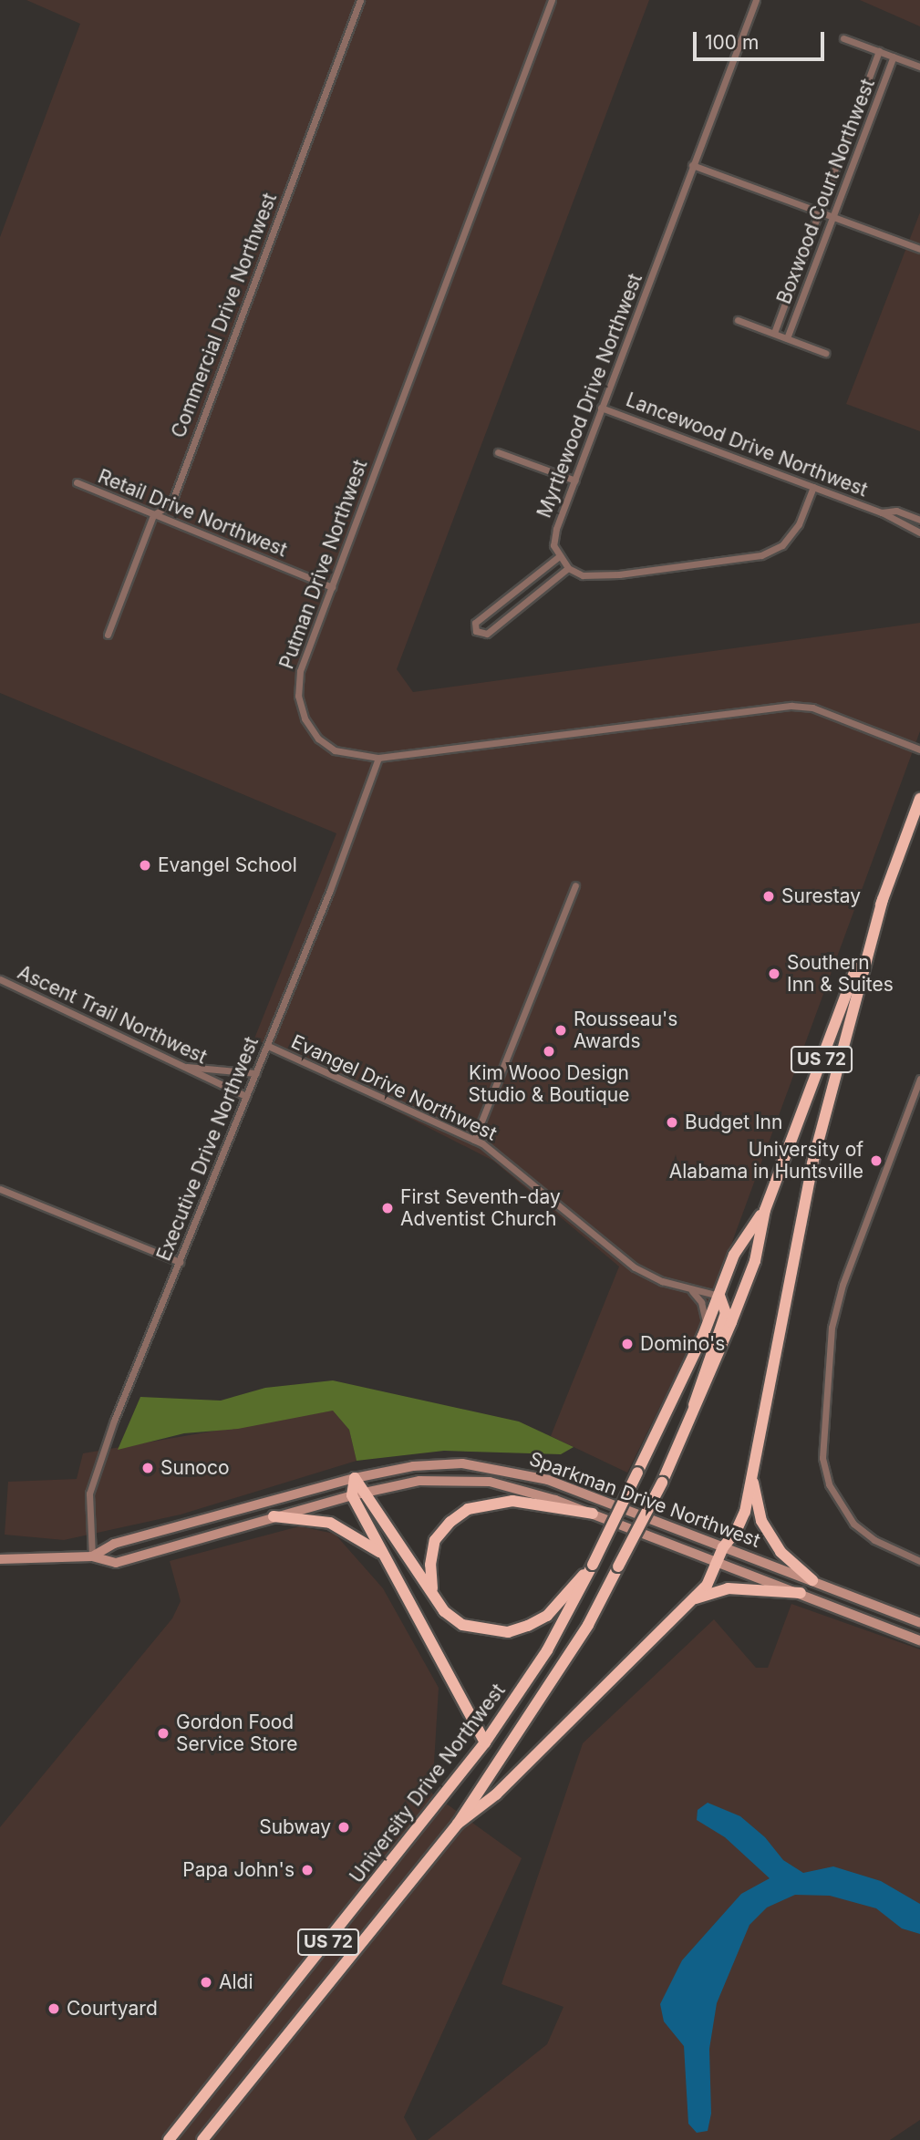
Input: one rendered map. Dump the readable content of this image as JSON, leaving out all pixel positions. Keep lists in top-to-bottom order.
{
  "streets": {
    "highway": ["US 72", "University Drive Northwest"],
    "main road": ["Sparkman Drive Northwest"],
    "street": [
      "Boxwood Court Northwest",
      "Commercial Drive Northwest",
      "Myrtlewood Drive Northwest",
      "Lancewood Drive Northwest",
      "Retail Drive Northwest",
      "Putman Drive Northwest",
      "Ascent Trail Northwest",
      "Evangel Drive Northwest",
      "Executive Drive Northwest"
    ]
  },
  "crossings": [
    ["Commercial Drive Northwest", "Retail Drive Northwest"],
    ["Myrtlewood Drive Northwest", "Lancewood Drive Northwest"],
    ["Retail Drive Northwest", "Putman Drive Northwest"],
    ["Putman Drive Northwest", "Executive Drive Northwest"],
    ["Ascent Trail Northwest", "Executive Drive Northwest"],
    ["US 72", "Evangel Drive Northwest"],
    ["US 72", "University Drive Northwest"],
    ["Evangel Drive Northwest", "Executive Drive Northwest"],
    ["Evangel Drive Northwest", "University Drive Northwest"],
    ["Executive Drive Northwest", "Sparkman Drive Northwest"]
  ],
  "places": [
    "Evangel School",
    "Surestay",
    "Southern Inn & Suites",
    "Rousseau's Awards",
    "Kim Wooo Design Studio & Boutique",
    "Budget Inn",
    "University of Alabama in Huntsville",
    "First Seventh-day Adventist Church",
    "Domino's",
    "Sunoco",
    "Gordon Food Service Store",
    "Subway",
    "Papa John's",
    "Aldi",
    "Courtyard"
  ],
  "scale_bar": "100 m"
}
